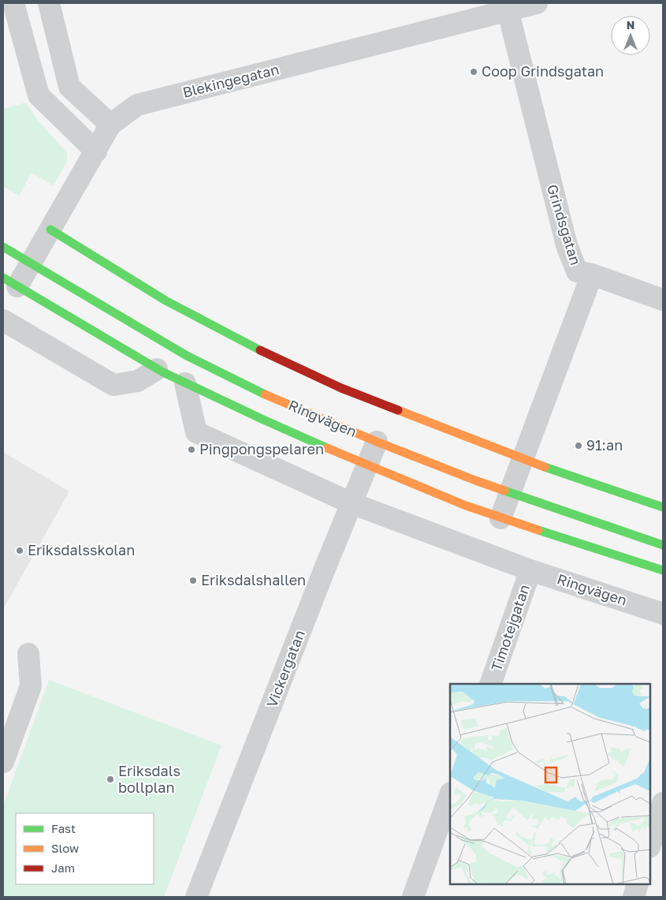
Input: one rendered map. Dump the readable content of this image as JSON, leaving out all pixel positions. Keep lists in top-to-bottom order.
{
  "streets": {
    "main road": ["Ringvägen"],
    "street": [
      "Blekingegatan",
      "Grindsgatan",
      "Timotejgatan",
      "Vickergatan"
    ]
  },
  "crossings": [
    ["Blekingegatan", "Grindsgatan"],
    ["Blekingegatan", "Ringvägen"],
    ["Grindsgatan", "Ringvägen"],
    ["Ringvägen", "Timotejgatan"],
    ["Ringvägen", "Vickergatan"]
  ],
  "places": [
    "Coop Grindsgatan",
    "91:an",
    "Pingpongspelaren",
    "Eriksdalsskolan",
    "Eriksdalshallen",
    "Eriksdals bollplan"
  ],
  "legend": ["Fast", "Slow", "Jam"],
  "north": "top"
}
